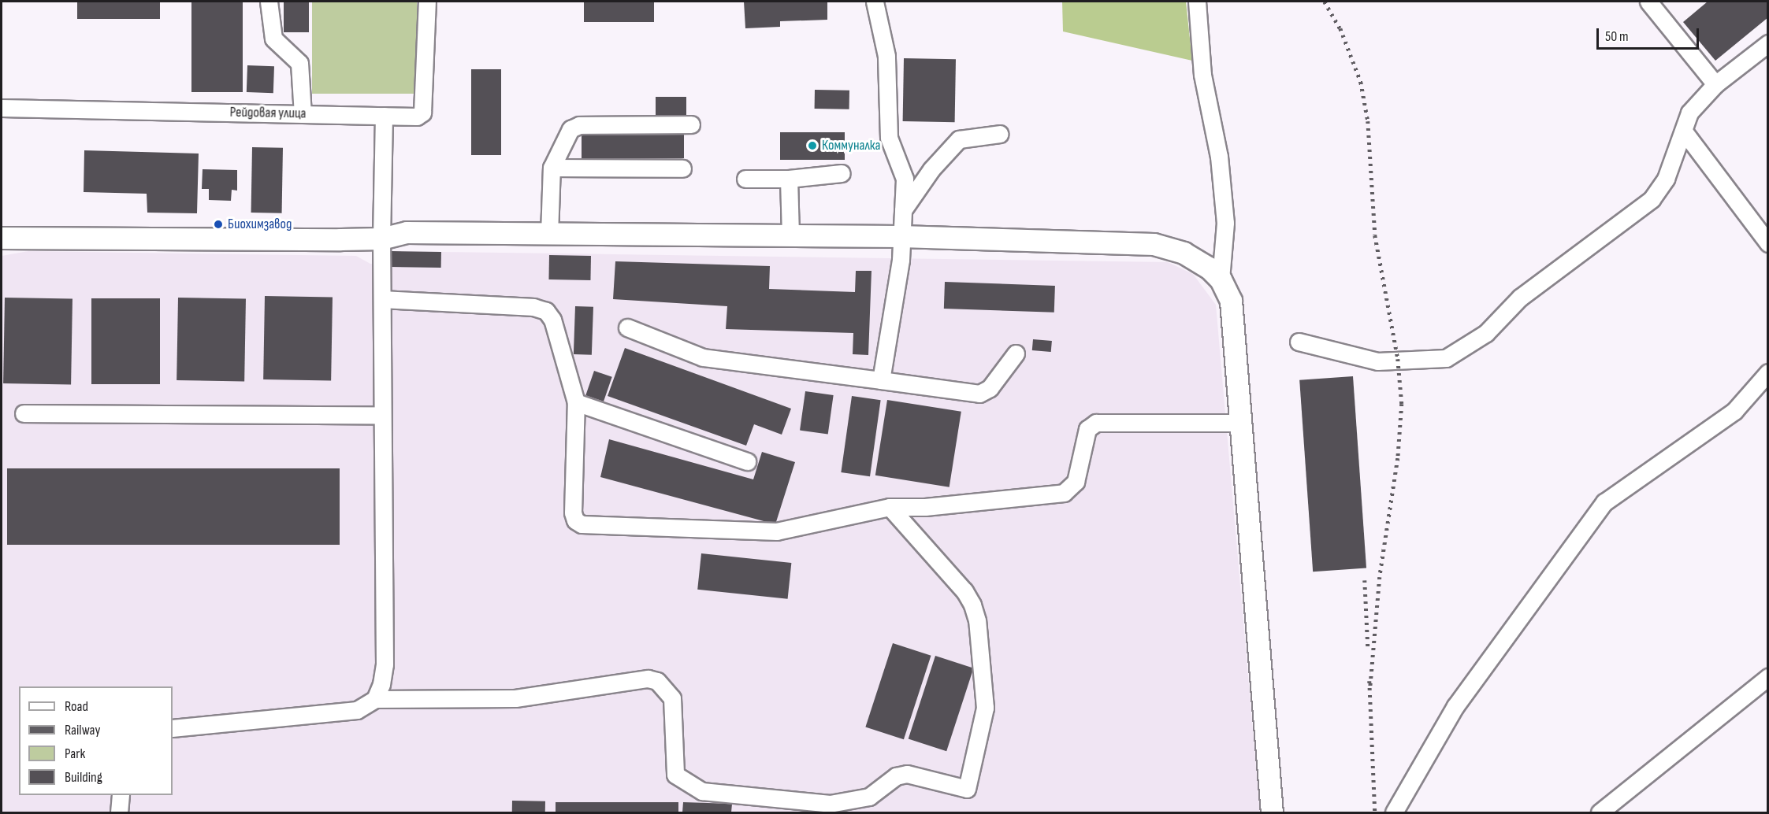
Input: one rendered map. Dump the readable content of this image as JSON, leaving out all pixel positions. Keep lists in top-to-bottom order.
{
  "streets": {
    "street": ["Рейдовая улица"]
  },
  "places": ["Коммуналка", "Биохимзавод"],
  "legend": [
    "Road",
    "Railway",
    "Park",
    "Building"
  ],
  "scale_bar": "50 m"
}
